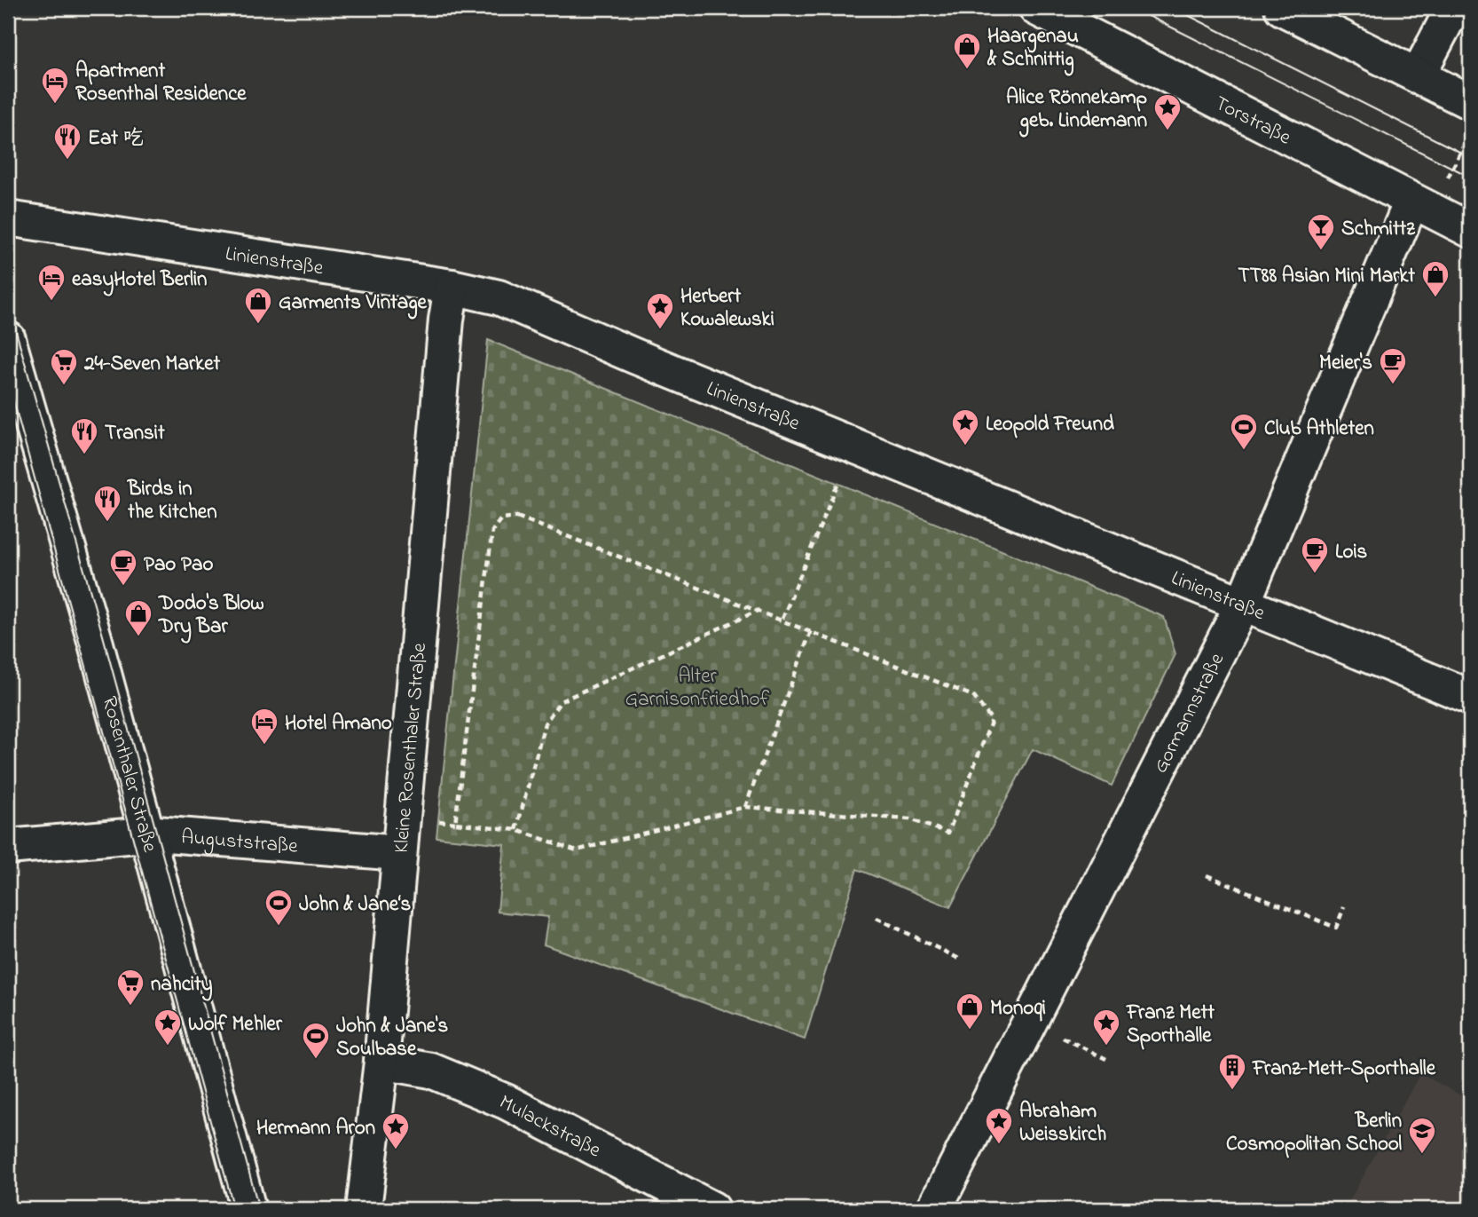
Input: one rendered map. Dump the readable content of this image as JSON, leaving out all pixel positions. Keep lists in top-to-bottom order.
{
  "streets": {
    "street": [
      "Torstraße",
      "Linienstraße",
      "Gormannstraße",
      "Kleine Rosenthaler Straße",
      "Rosenthaler Straße",
      "Auguststraße",
      "Mulackstraße"
    ]
  },
  "crossings": [
    ["Torstraße", "Gormannstraße"],
    ["Linienstraße", "Gormannstraße"],
    ["Linienstraße", "Kleine Rosenthaler Straße"],
    ["Kleine Rosenthaler Straße", "Auguststraße"],
    ["Kleine Rosenthaler Straße", "Mulackstraße"],
    ["Rosenthaler Straße", "Auguststraße"]
  ],
  "parks": ["Alter Garnisonfriedhof"],
  "places": {
    "shop": [
      "Haargenau & Schnittig",
      "TT88 Asian Mini Markt",
      "Garments Vintage",
      "Dodo's Blow Dry Bar",
      "Monoqi"
    ],
    "hotel": ["Apartment Rosenthal Residence", "easyHotel Berlin", "Hotel Amano"],
    "place": [
      "Alice Rönnekamp geb. Lindemann",
      "Herbert Kowalewski",
      "Leopold Freund",
      "Wolf Mehler",
      "Franz Mett Sporthalle",
      "Abraham Weisskirch",
      "Hermann Aron"
    ],
    "restaurant": ["Eat 吃", "Transit", "Birds in the Kitchen"],
    "bar": ["Schmittz"],
    "cafe": ["Meier's", "Lois", "Pao Pao"],
    "supermarket": ["24-Seven Market", "nahcity"],
    "sports": ["Club Athleten", "John & Jane‘s", "John & Jane's Soulbase"],
    "building": ["Franz-Mett-Sporthalle"],
    "school or university": ["Berlin Cosmopolitan School"]
  }
}
